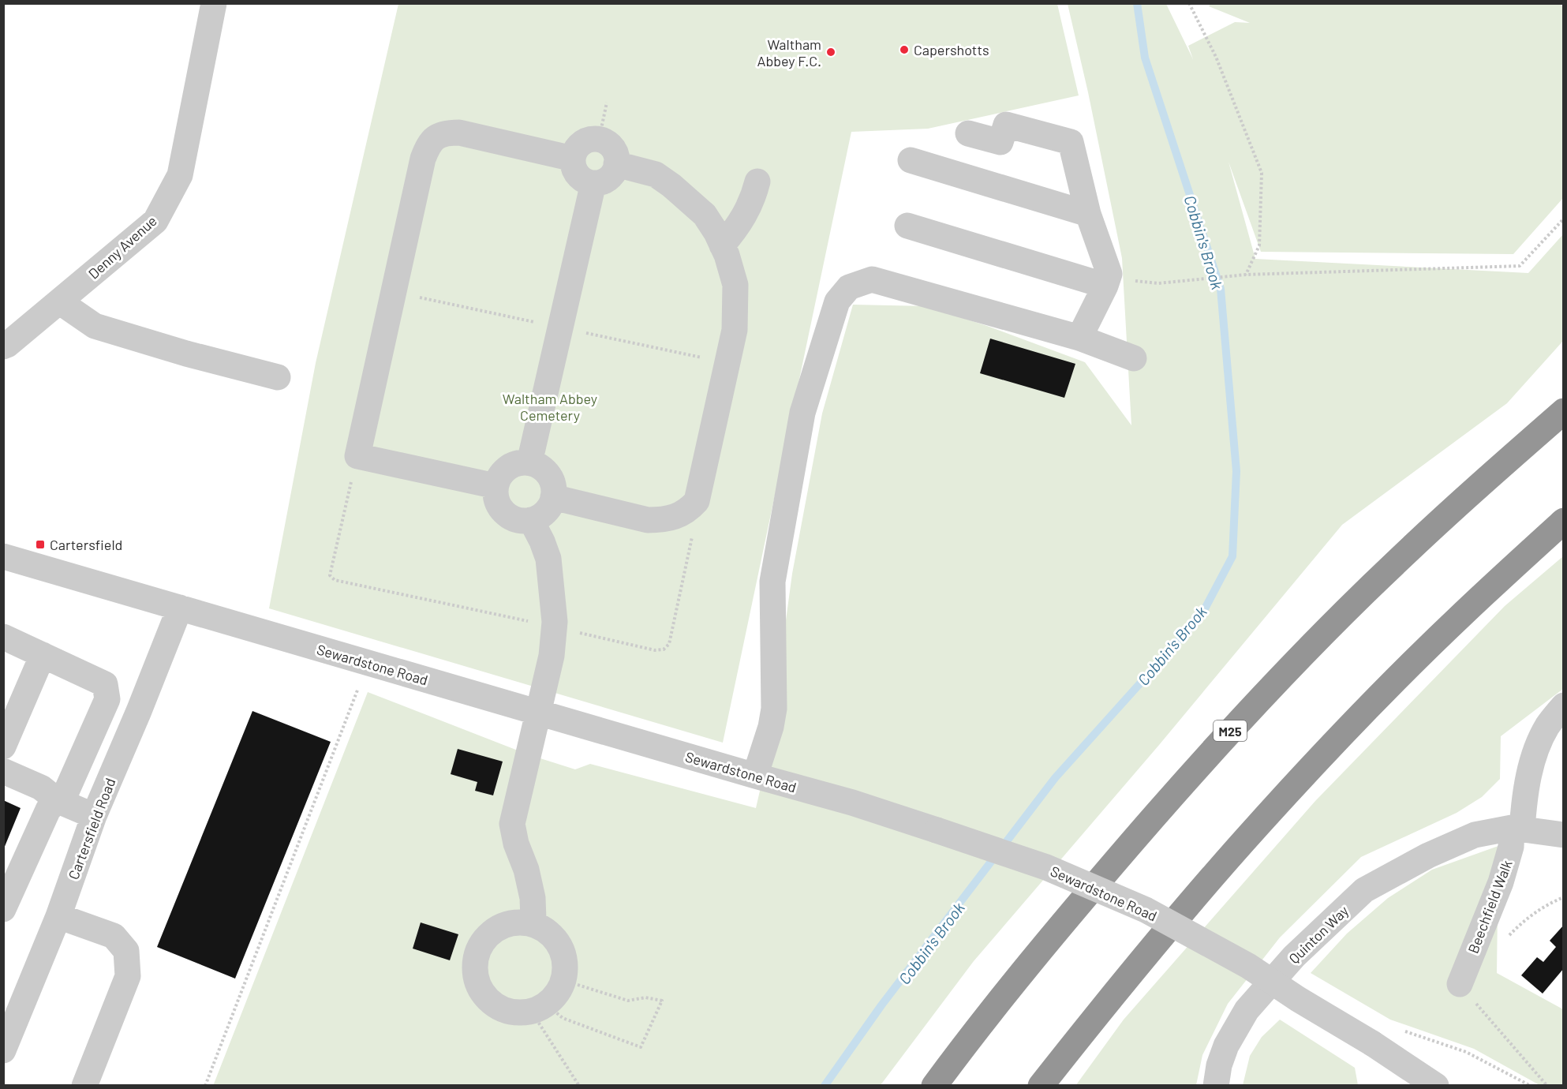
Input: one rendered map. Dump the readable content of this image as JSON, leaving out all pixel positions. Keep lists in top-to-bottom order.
{
  "streets": {
    "highway": ["M25"],
    "street": [
      "Denny Avenue",
      "Sewardstone Road",
      "Cartersfield Road",
      "Beechfield Walk",
      "Quinton Way"
    ]
  },
  "crossings": [
    ["Sewardstone Road", "Cartersfield Road"],
    ["Beechfield Walk", "Quinton Way"]
  ],
  "water": ["Cobbin's Brook"],
  "parks": ["Waltham Abbey Cemetery"],
  "places": {
    "other": ["Capershotts", "Waltham Abbey F.C."],
    "transit": ["Cartersfield"]
  }
}
